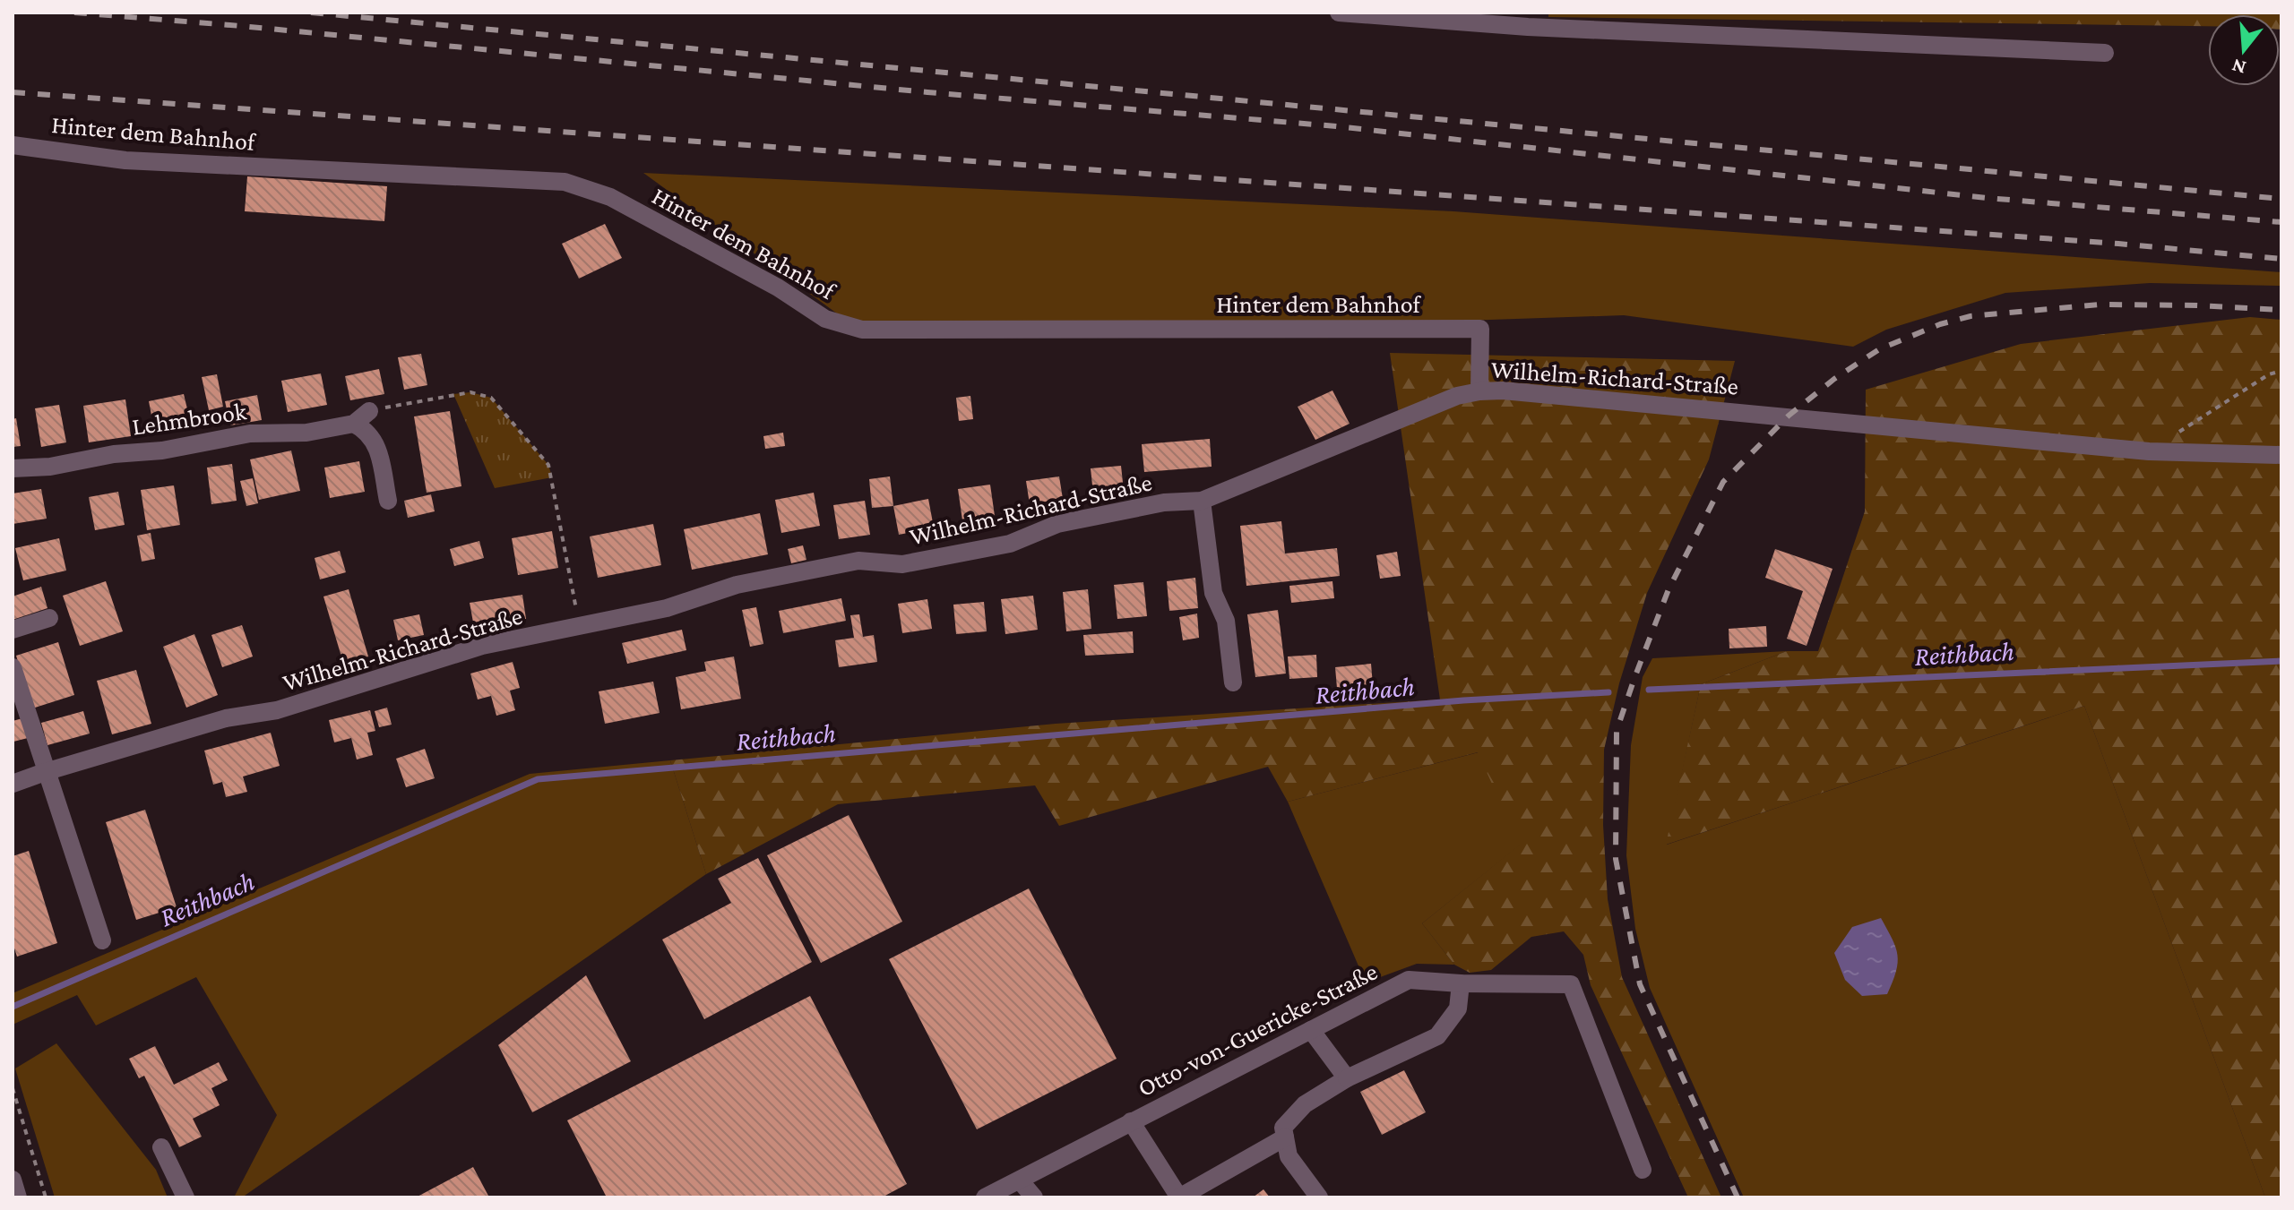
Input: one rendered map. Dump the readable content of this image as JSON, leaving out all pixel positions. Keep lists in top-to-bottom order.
{
  "streets": {
    "street": [
      "Hinter dem Bahnhof",
      "Wilhelm-Richard-Straße",
      "Lehmbrook",
      "Otto-von-Guericke-Straße"
    ]
  },
  "crossings": [
    ["Hinter dem Bahnhof", "Wilhelm-Richard-Straße"]
  ],
  "water": ["Reithbach"],
  "north": "bottom"
}
